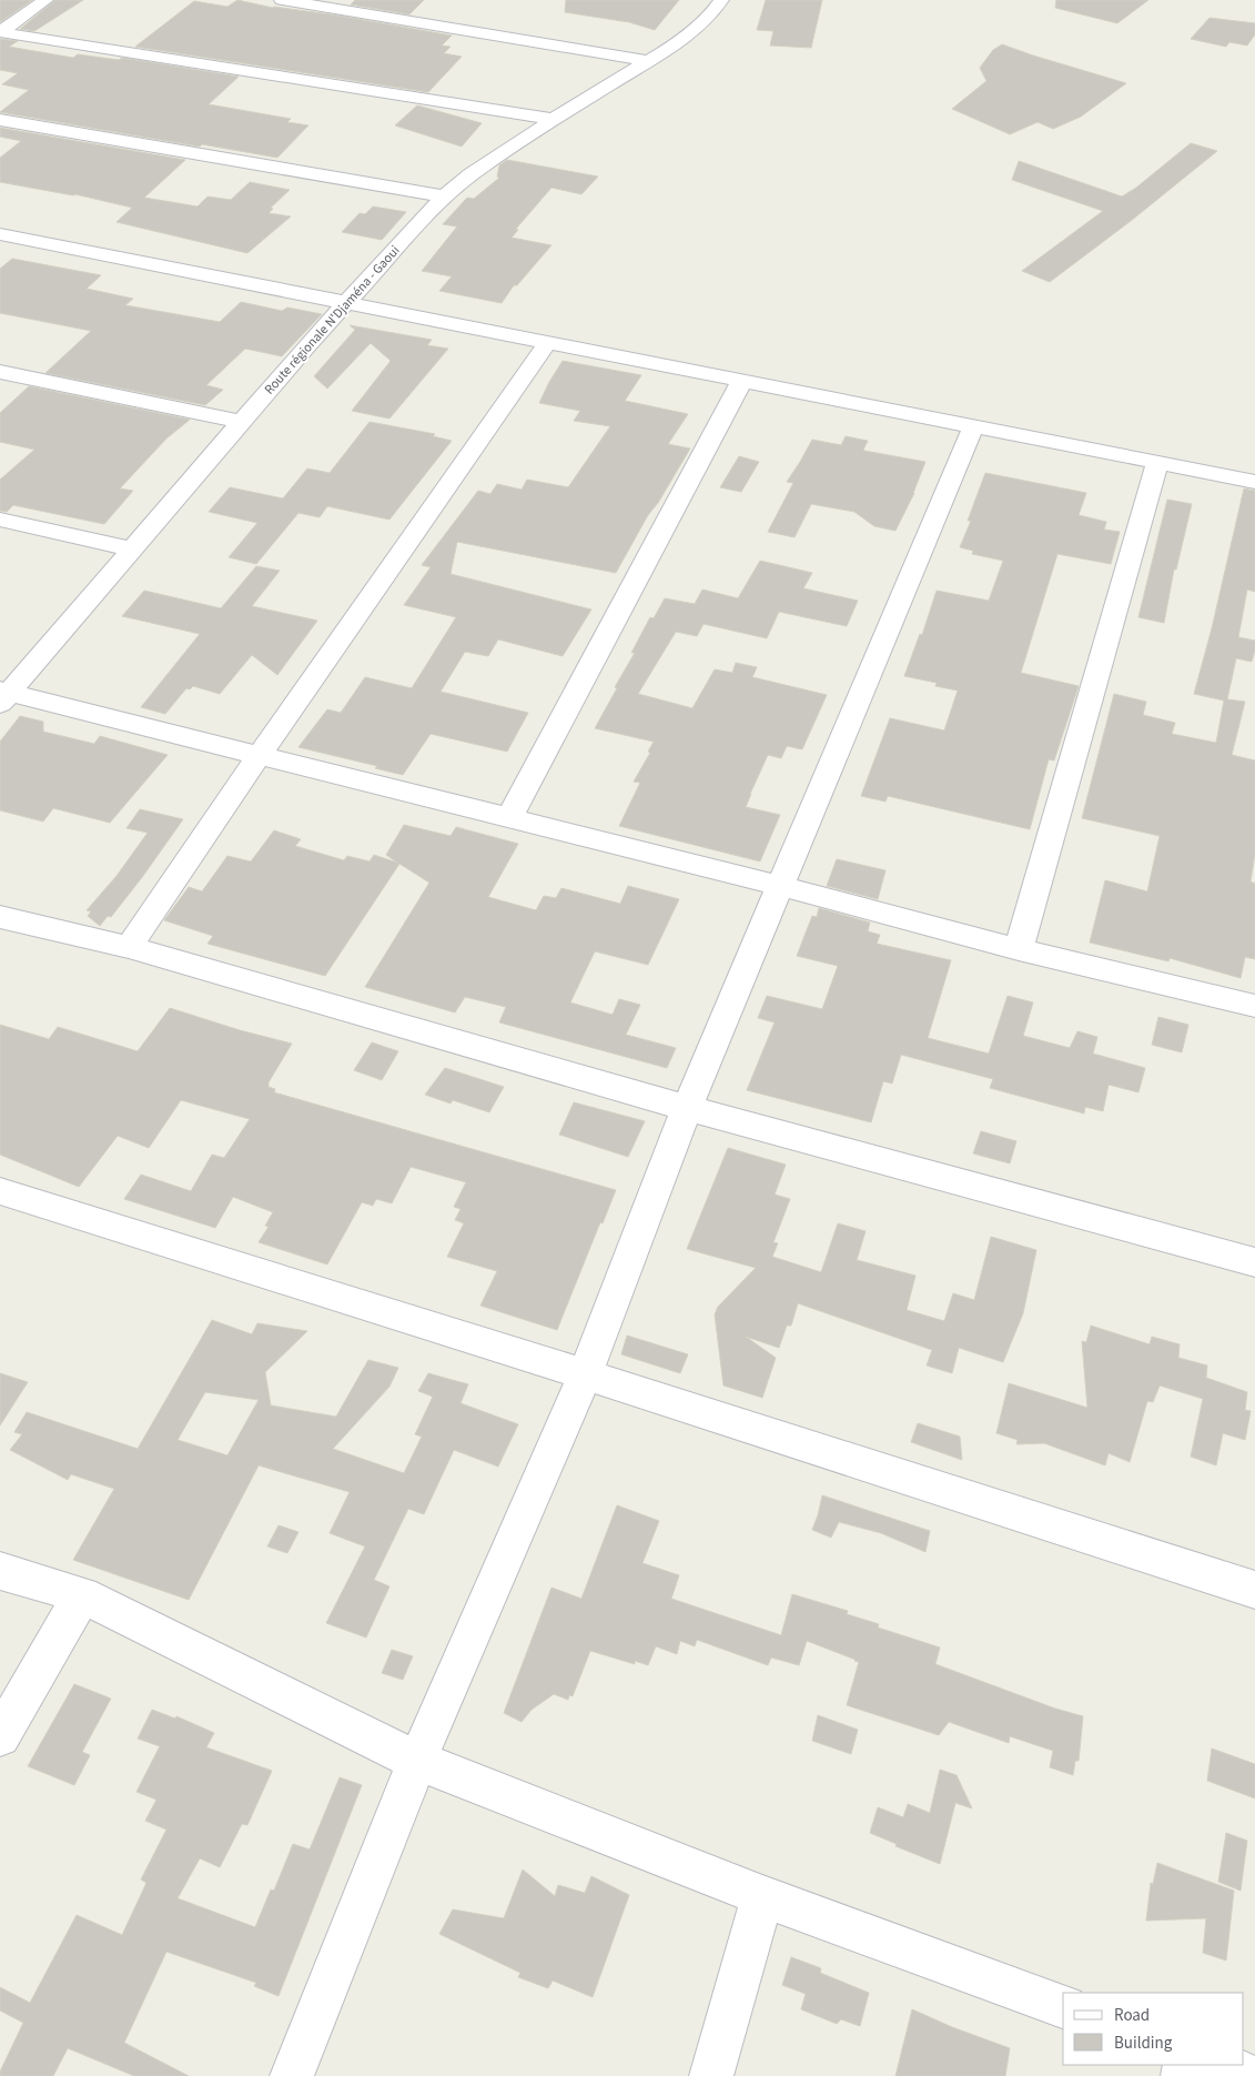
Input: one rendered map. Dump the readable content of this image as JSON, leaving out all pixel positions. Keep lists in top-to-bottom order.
{
  "streets": {
    "street": ["Route régionale N'Djaména - Gaoui"]
  },
  "legend": ["Road", "Building"]
}
